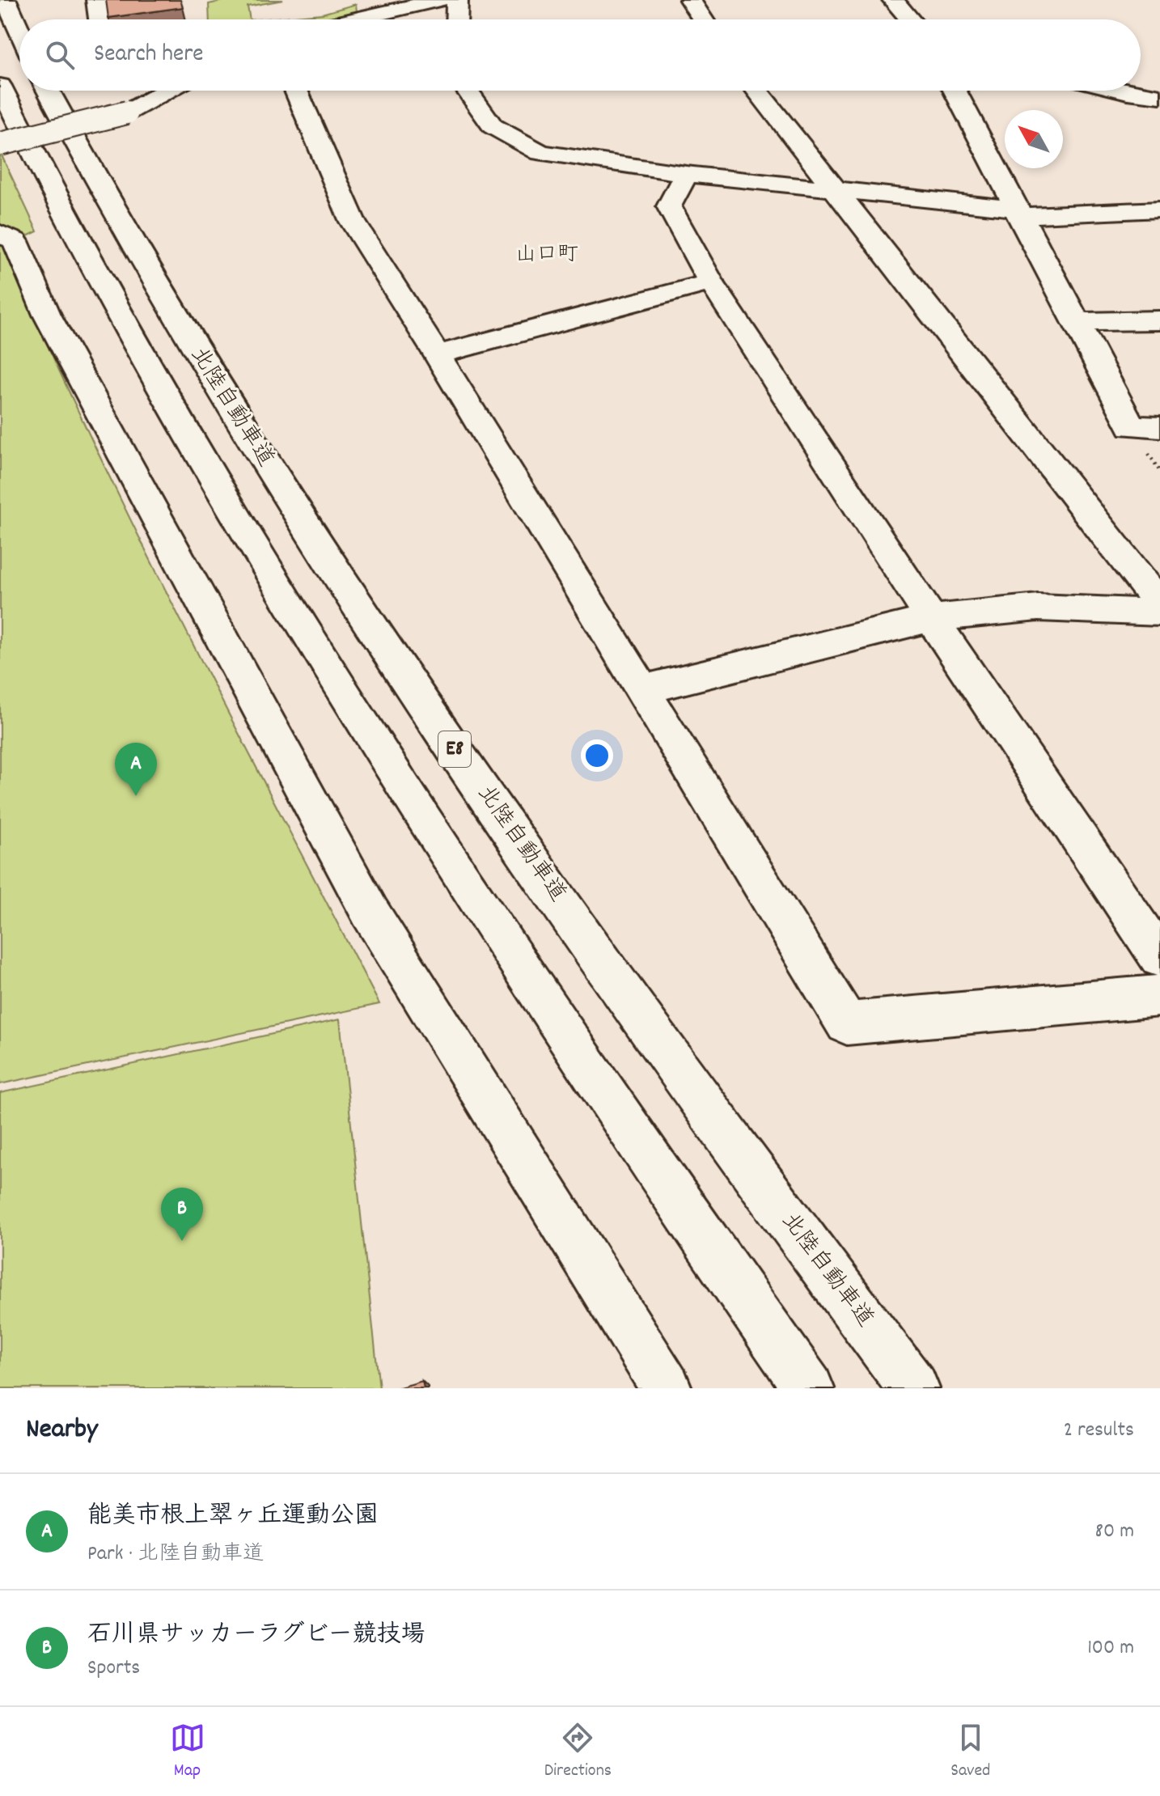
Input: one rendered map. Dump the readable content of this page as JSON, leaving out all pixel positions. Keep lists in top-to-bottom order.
{
  "streets": {
    "main road": ["北陸自動車道", "E8"]
  },
  "districts": ["山口町"],
  "north": "top left",
  "page": {
    "search": "Search here",
    "pins": ["A", "B"],
    "heading": ["Nearby", "2 results"],
    "list": [
      {
        "mark": "A",
        "name": "能美市根上翠ヶ丘運動公園",
        "note": "Park · 北陸自動車道",
        "value": "80 m"
      },
      {
        "mark": "B",
        "name": "石川県サッカーラグビー競技場",
        "note": "Sports",
        "value": "100 m"
      }
    ],
    "nav": ["Map", "Directions", "Saved"]
  }
}
